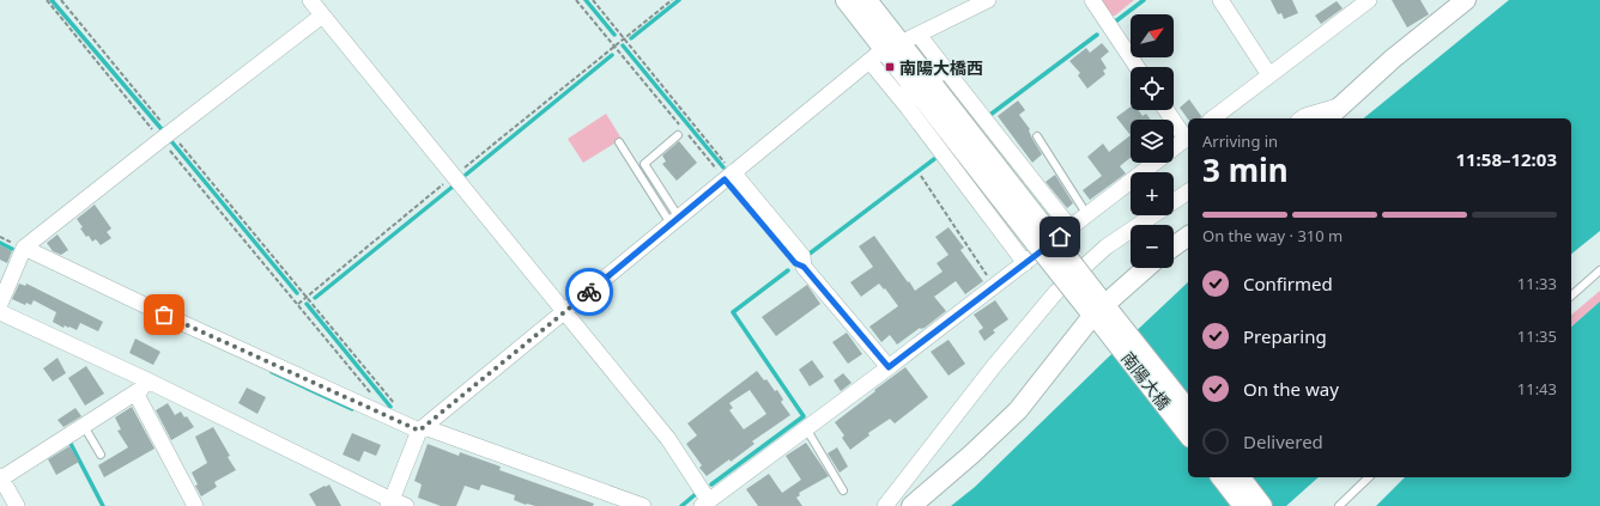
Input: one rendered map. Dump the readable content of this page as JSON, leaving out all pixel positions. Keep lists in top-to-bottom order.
{
  "streets": {
    "street": ["南陽大橋"]
  },
  "places": {
    "transit": ["南陽大橋西"]
  },
  "north": "top right",
  "page": {
    "map_buttons": ["+", "−"],
    "heading": ["3 min", "Arriving in", "11:58–12:03"],
    "bar": "On the way · 310 m",
    "list": [
      ["Confirmed", "11:33"],
      ["Preparing", "11:35"],
      ["On the way", "11:43"],
      "Delivered"
    ]
  }
}
